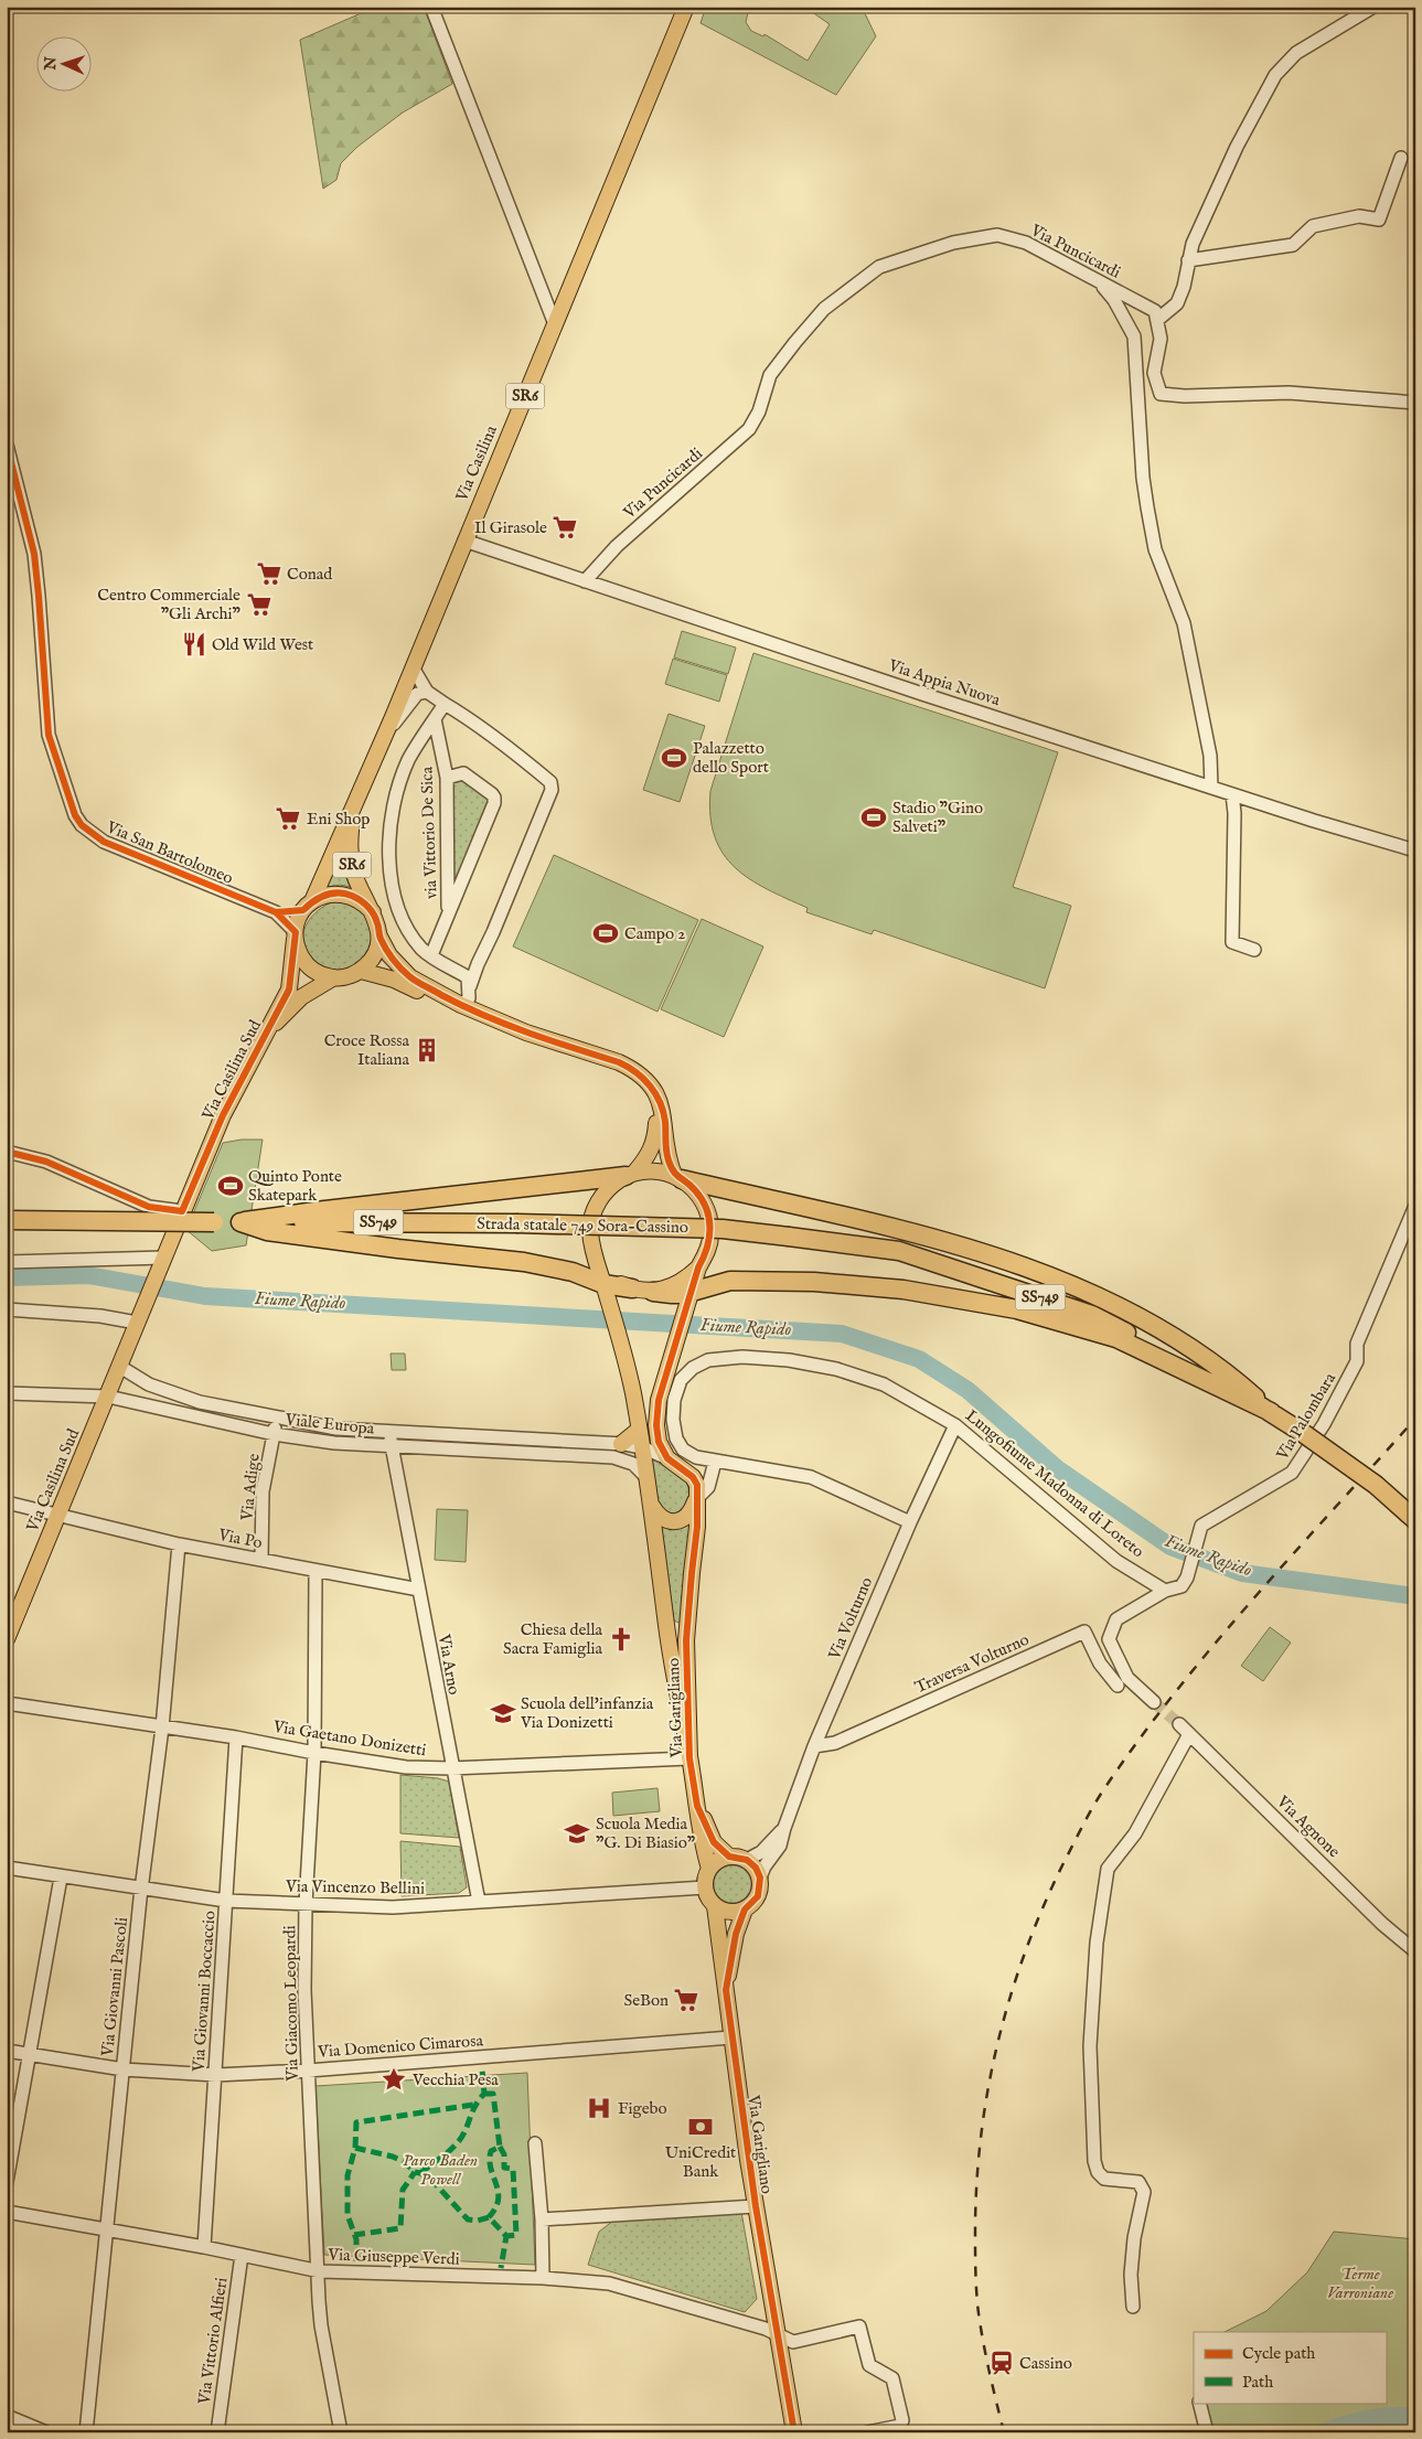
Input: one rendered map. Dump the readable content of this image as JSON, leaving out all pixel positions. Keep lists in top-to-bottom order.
{
  "streets": {
    "highway": ["SS749", "Strada statale 749 Sora-Cassino"],
    "main road": [
      "SR6",
      "Via Casilina",
      "Via Casilina Sud",
      "Via Garigliano"
    ],
    "street": [
      "Via Puncicardi",
      "Via Appia Nuova",
      "via Vittorio De Sica",
      "Via San Bartolomeo",
      "Via Palombara",
      "Viale Europa",
      "Lungofiume Madonna di Loreto",
      "Via Adige",
      "Via Po",
      "Via Volturno",
      "Traversa Volturno",
      "Via Arno",
      "Via Gaetano Donizetti",
      "Via Agnone",
      "Via Vincenzo Bellini",
      "Via Giovanni Pascoli",
      "Via Giovanni Boccaccio",
      "Via Giacomo Leopardi",
      "Via Domenico Cimarosa",
      "Via Giuseppe Verdi",
      "Via Vittorio Alfieri"
    ]
  },
  "crossings": [
    ["Via Puncicardi", "Via Appia Nuova"],
    ["SR6", "Via Casilina"],
    ["SR6", "Via Casilina Sud"],
    ["Via Casilina", "Via Appia Nuova"],
    ["Via Casilina", "Via Casilina Sud"],
    ["Via Casilina Sud", "Viale Europa"],
    ["Via Casilina Sud", "Via Po"],
    ["Via Palombara", "Lungofiume Madonna di Loreto"],
    ["Viale Europa", "Via Adige"],
    ["Viale Europa", "Via Arno"],
    ["Viale Europa", "Via Garigliano"],
    ["Lungofiume Madonna di Loreto", "Via Volturno"],
    ["Via Adige", "Via Po"],
    ["Via Po", "Via Arno"],
    ["Via Po", "Via Giovanni Pascoli"],
    ["Via Po", "Via Giacomo Leopardi"],
    ["Via Volturno", "Traversa Volturno"],
    ["Via Volturno", "Via Garigliano"],
    ["Via Volturno", "Via Vincenzo Bellini"],
    ["Via Arno", "Via Gaetano Donizetti"],
    ["Via Arno", "Via Vincenzo Bellini"],
    ["Via Garigliano", "Via Gaetano Donizetti"],
    ["Via Garigliano", "Via Vincenzo Bellini"],
    ["Via Garigliano", "Via Domenico Cimarosa"],
    ["Via Garigliano", "Via Giuseppe Verdi"],
    ["Via Gaetano Donizetti", "Via Giovanni Pascoli"],
    ["Via Gaetano Donizetti", "Via Giovanni Boccaccio"],
    ["Via Gaetano Donizetti", "Via Giacomo Leopardi"],
    ["Via Vincenzo Bellini", "Via Giovanni Pascoli"],
    ["Via Vincenzo Bellini", "Via Giovanni Boccaccio"],
    ["Via Vincenzo Bellini", "Via Giacomo Leopardi"],
    ["Via Giovanni Pascoli", "Via Domenico Cimarosa"],
    ["Via Giovanni Pascoli", "Via Giuseppe Verdi"],
    ["Via Giovanni Boccaccio", "Via Domenico Cimarosa"],
    ["Via Giovanni Boccaccio", "Via Giuseppe Verdi"],
    ["Via Giacomo Leopardi", "Via Domenico Cimarosa"],
    ["Via Giacomo Leopardi", "Via Giuseppe Verdi"],
    ["Via Giuseppe Verdi", "Via Vittorio Alfieri"]
  ],
  "water": ["Fiume Rapido"],
  "parks": ["Parco Baden Powell", "Terme Varroniane"],
  "places": {
    "supermarket": [
      "Il Girasole",
      "Conad",
      "Centro Commerciale \"Gli Archi\"",
      "Eni Shop",
      "SeBon"
    ],
    "restaurant": ["Old Wild West"],
    "sports": [
      "Palazzetto dello Sport",
      "Stadio \"Gino Salveti\"",
      "Campo 2",
      "Quinto Ponte Skatepark"
    ],
    "building": ["Croce Rossa Italiana"],
    "church": ["Chiesa della Sacra Famiglia"],
    "school or university": ["Scuola dell'infanzia Via Donizetti", "Scuola Media \"G. Di Biasio\""],
    "place": ["Vecchia Pesa"],
    "hospital": ["Figebo"],
    "bank": ["UniCredit Bank"],
    "station": ["Cassino"]
  },
  "legend": ["Cycle path", "Path"],
  "north": "left"
}
